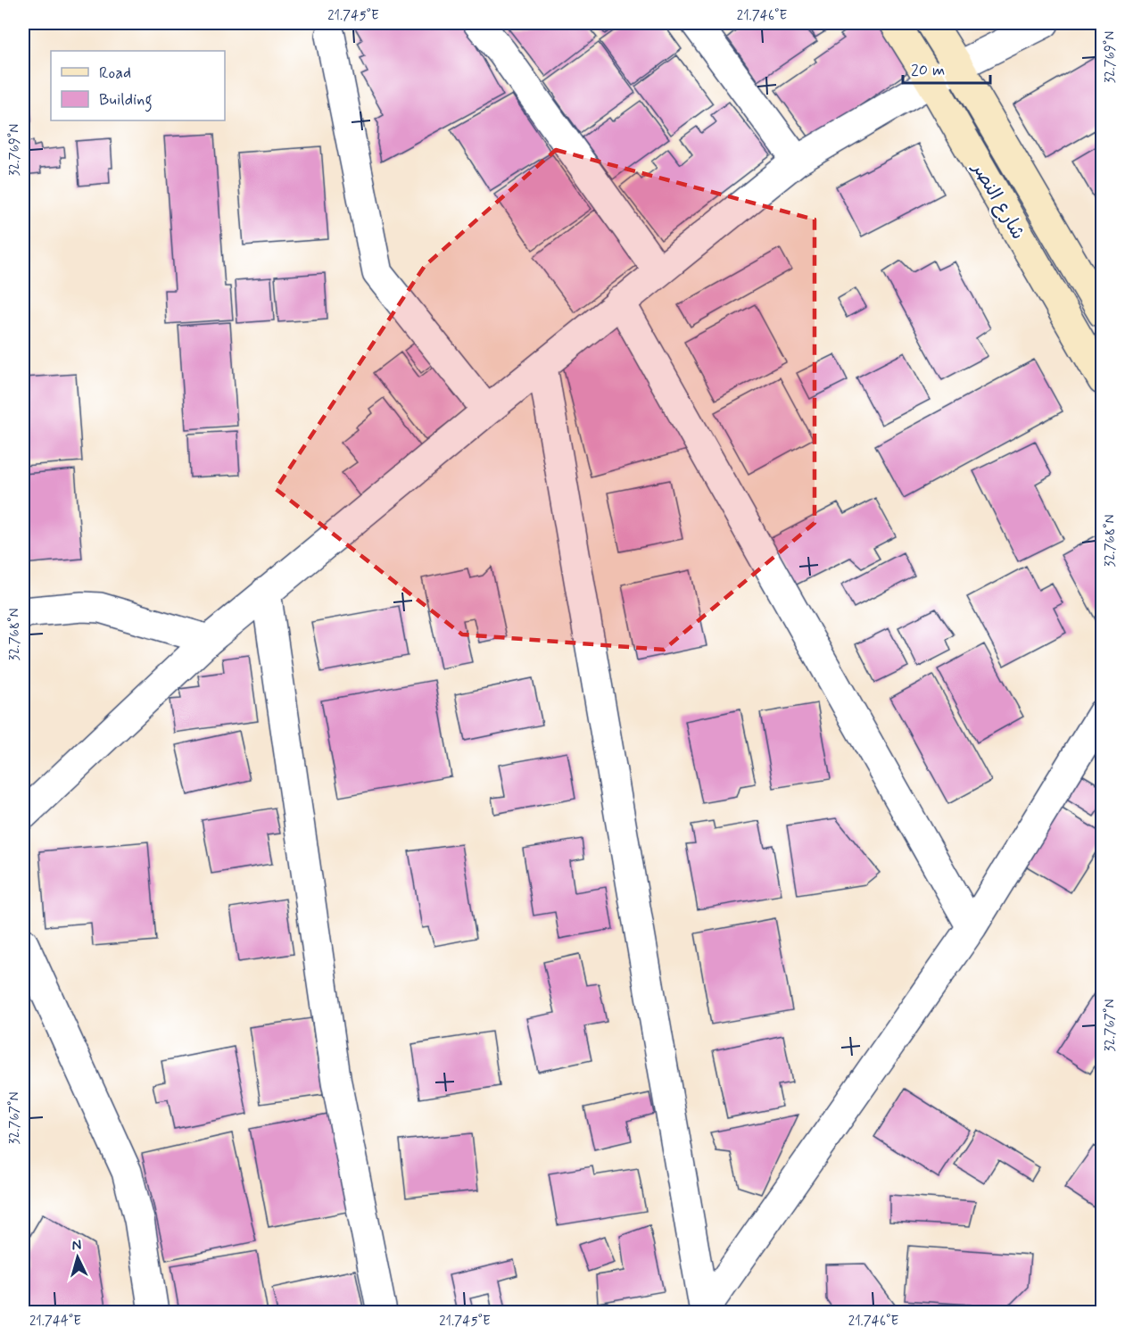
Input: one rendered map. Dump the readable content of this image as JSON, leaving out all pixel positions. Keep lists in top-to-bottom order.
{
  "streets": {
    "street": ["شارع النصر"]
  },
  "legend": ["Road", "Building"],
  "scale_bar": "20 m",
  "north": "top",
  "coordinates": [
    "21.745°E",
    "21.746°E",
    "32.769°N",
    "32.768°N",
    "32.767°N",
    "21.744°E"
  ]
}
